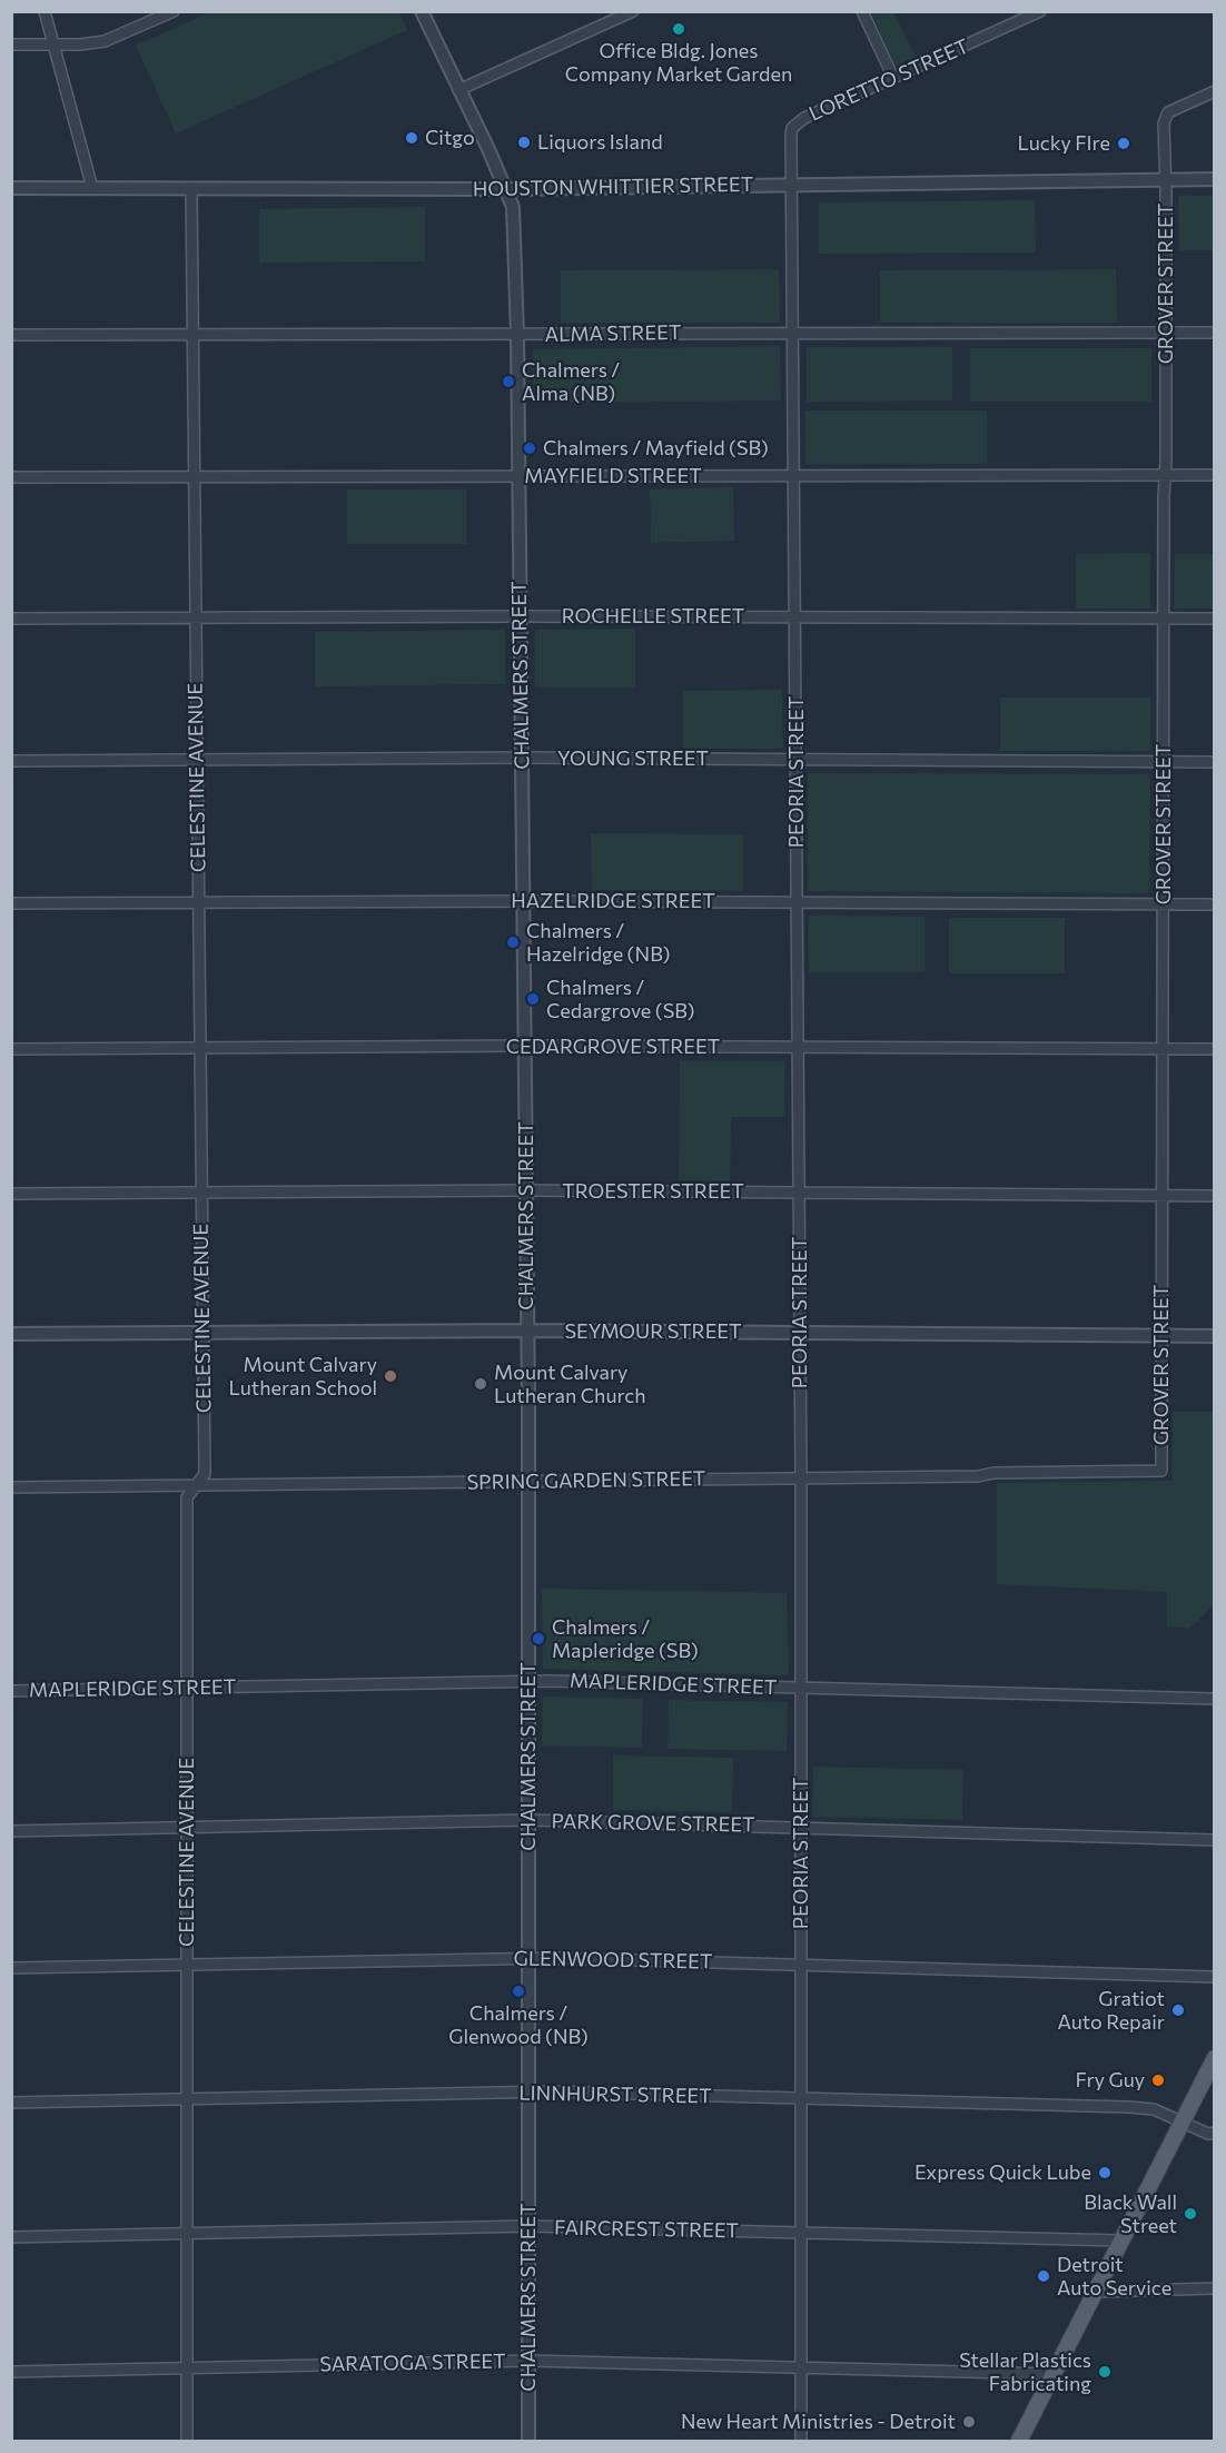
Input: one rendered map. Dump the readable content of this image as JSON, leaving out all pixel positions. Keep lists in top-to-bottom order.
{
  "streets": {
    "street": [
      "LORETTO STREET",
      "HOUSTON WHITTIER STREET",
      "GROVER STREET",
      "ALMA STREET",
      "MAYFIELD STREET",
      "ROCHELLE STREET",
      "CHALMERS STREET",
      "YOUNG STREET",
      "PEORIA STREET",
      "CELESTINE AVENUE",
      "HAZELRIDGE STREET",
      "CEDARGROVE STREET",
      "TROESTER STREET",
      "SEYMOUR STREET",
      "SPRING GARDEN STREET",
      "MAPLERIDGE STREET",
      "PARK GROVE STREET",
      "GLENWOOD STREET",
      "LINNHURST STREET",
      "FAIRCREST STREET",
      "SARATOGA STREET"
    ]
  },
  "crossings": [
    ["LORETTO STREET", "HOUSTON WHITTIER STREET"],
    ["LORETTO STREET", "PEORIA STREET"],
    ["HOUSTON WHITTIER STREET", "GROVER STREET"],
    ["HOUSTON WHITTIER STREET", "CHALMERS STREET"],
    ["HOUSTON WHITTIER STREET", "PEORIA STREET"],
    ["HOUSTON WHITTIER STREET", "CELESTINE AVENUE"],
    ["GROVER STREET", "ALMA STREET"],
    ["GROVER STREET", "MAYFIELD STREET"],
    ["GROVER STREET", "ROCHELLE STREET"],
    ["GROVER STREET", "YOUNG STREET"],
    ["GROVER STREET", "HAZELRIDGE STREET"],
    ["GROVER STREET", "CEDARGROVE STREET"],
    ["GROVER STREET", "TROESTER STREET"],
    ["GROVER STREET", "SEYMOUR STREET"],
    ["GROVER STREET", "SPRING GARDEN STREET"],
    ["ALMA STREET", "CHALMERS STREET"],
    ["ALMA STREET", "PEORIA STREET"],
    ["ALMA STREET", "CELESTINE AVENUE"],
    ["MAYFIELD STREET", "CHALMERS STREET"],
    ["MAYFIELD STREET", "PEORIA STREET"],
    ["MAYFIELD STREET", "CELESTINE AVENUE"],
    ["ROCHELLE STREET", "CHALMERS STREET"],
    ["ROCHELLE STREET", "PEORIA STREET"],
    ["ROCHELLE STREET", "CELESTINE AVENUE"],
    ["CHALMERS STREET", "YOUNG STREET"],
    ["CHALMERS STREET", "HAZELRIDGE STREET"],
    ["CHALMERS STREET", "CEDARGROVE STREET"],
    ["CHALMERS STREET", "TROESTER STREET"],
    ["CHALMERS STREET", "SEYMOUR STREET"],
    ["CHALMERS STREET", "SPRING GARDEN STREET"],
    ["CHALMERS STREET", "MAPLERIDGE STREET"],
    ["CHALMERS STREET", "PARK GROVE STREET"],
    ["CHALMERS STREET", "GLENWOOD STREET"],
    ["CHALMERS STREET", "LINNHURST STREET"],
    ["CHALMERS STREET", "FAIRCREST STREET"],
    ["CHALMERS STREET", "SARATOGA STREET"],
    ["YOUNG STREET", "PEORIA STREET"],
    ["YOUNG STREET", "CELESTINE AVENUE"],
    ["PEORIA STREET", "HAZELRIDGE STREET"],
    ["PEORIA STREET", "CEDARGROVE STREET"],
    ["PEORIA STREET", "TROESTER STREET"],
    ["PEORIA STREET", "SEYMOUR STREET"],
    ["PEORIA STREET", "SPRING GARDEN STREET"],
    ["PEORIA STREET", "MAPLERIDGE STREET"],
    ["PEORIA STREET", "PARK GROVE STREET"],
    ["PEORIA STREET", "GLENWOOD STREET"],
    ["PEORIA STREET", "LINNHURST STREET"],
    ["PEORIA STREET", "FAIRCREST STREET"],
    ["PEORIA STREET", "SARATOGA STREET"],
    ["CELESTINE AVENUE", "HAZELRIDGE STREET"],
    ["CELESTINE AVENUE", "CEDARGROVE STREET"],
    ["CELESTINE AVENUE", "TROESTER STREET"],
    ["CELESTINE AVENUE", "SEYMOUR STREET"],
    ["CELESTINE AVENUE", "SPRING GARDEN STREET"],
    ["CELESTINE AVENUE", "MAPLERIDGE STREET"],
    ["CELESTINE AVENUE", "PARK GROVE STREET"],
    ["CELESTINE AVENUE", "GLENWOOD STREET"],
    ["CELESTINE AVENUE", "LINNHURST STREET"],
    ["CELESTINE AVENUE", "FAIRCREST STREET"],
    ["CELESTINE AVENUE", "SARATOGA STREET"]
  ],
  "places": [
    "Office Bldg. Jones Company Market Garden",
    "Citgo",
    "Liquors Island",
    "Lucky FIre",
    "Chalmers / Alma (NB)",
    "Chalmers / Mayfield (SB)",
    "Chalmers / Hazelridge (NB)",
    "Chalmers / Cedargrove (SB)",
    "Mount Calvary Lutheran School",
    "Mount Calvary Lutheran Church",
    "Chalmers / Mapleridge (SB)",
    "Chalmers / Glenwood (NB)",
    "Gratiot Auto Repair",
    "Fry Guy",
    "Express Quick Lube",
    "Black Wall Street",
    "Detroit Auto Service",
    "Stellar Plastics Fabricating",
    "New Heart Ministries - Detroit"
  ]
}
